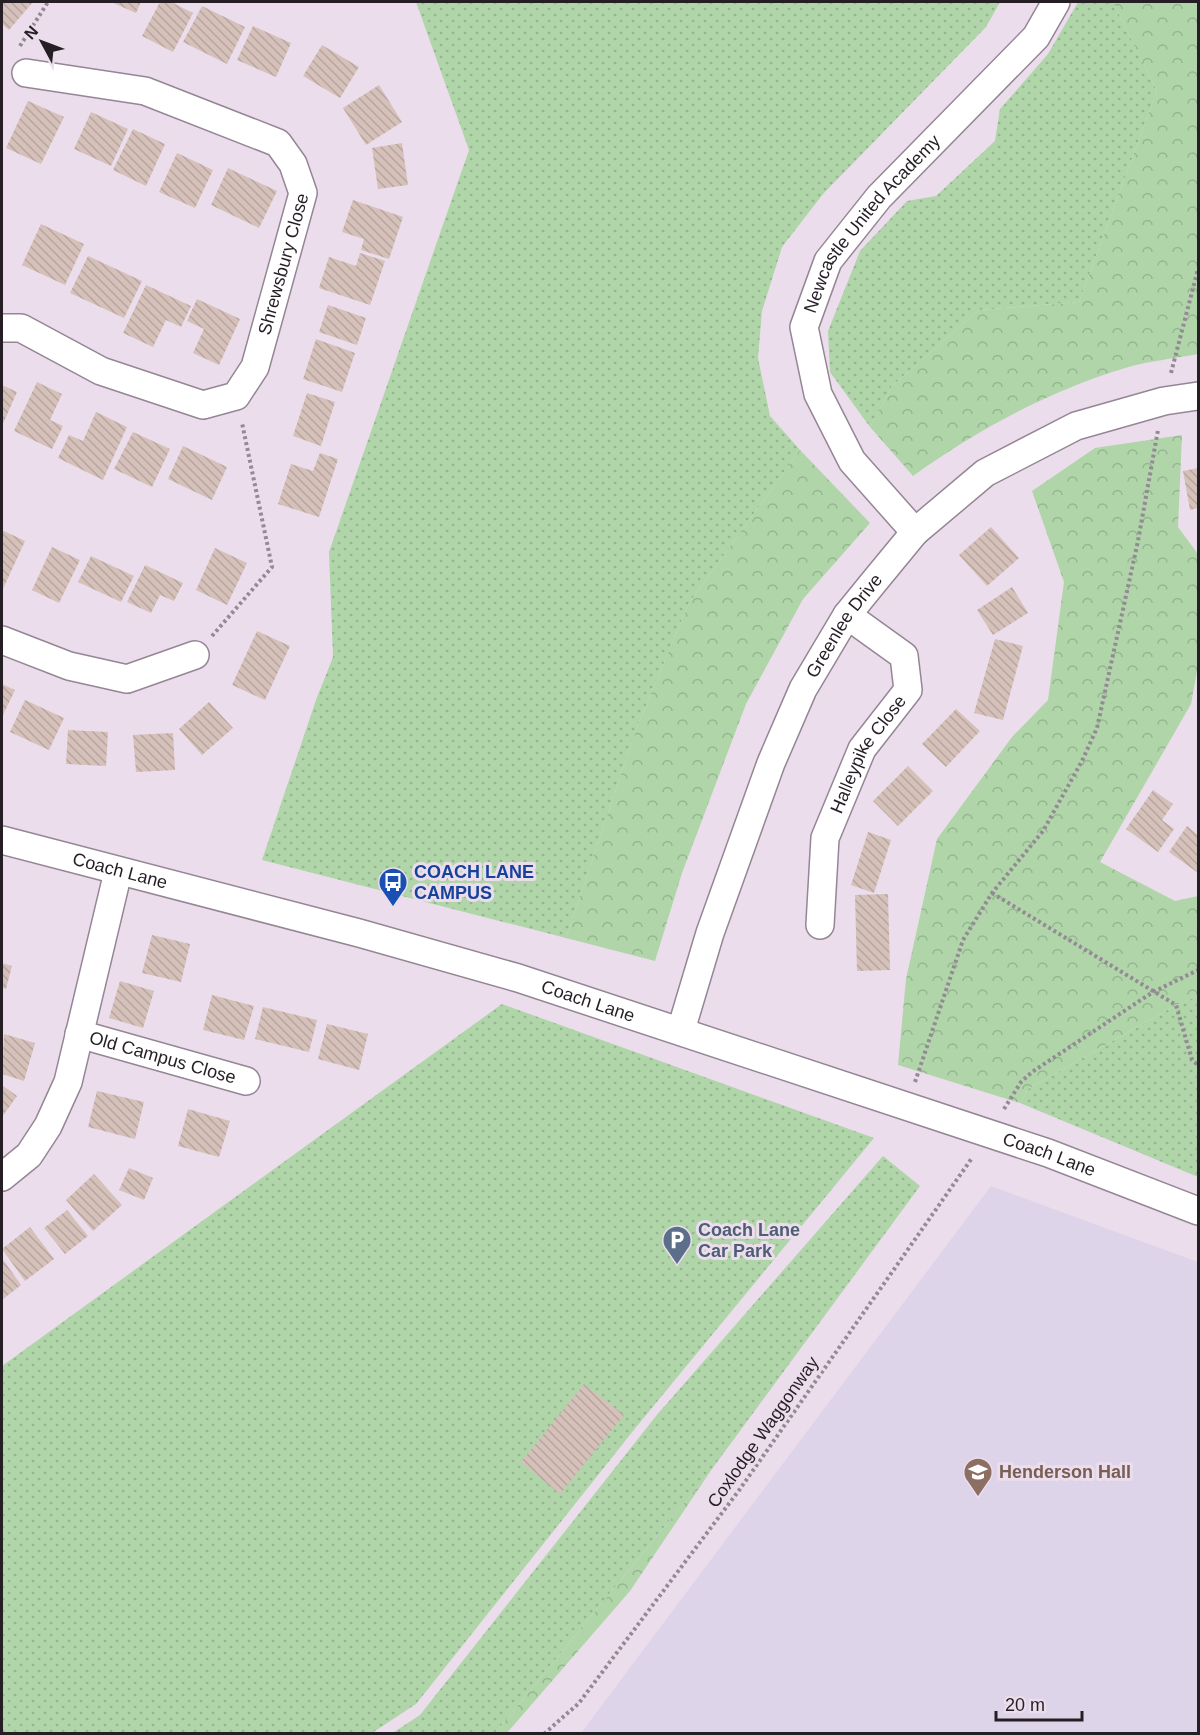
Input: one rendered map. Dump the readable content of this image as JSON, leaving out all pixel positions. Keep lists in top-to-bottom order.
{
  "streets": {
    "street": [
      "Newcastle United Academy",
      "Shrewsbury Close",
      "Greenlee Drive",
      "Halleypike Close",
      "Coach Lane",
      "Old Campus Close"
    ],
    "path": ["Coxlodge Waggonway"]
  },
  "crossings": [
    ["Newcastle United Academy", "Greenlee Drive"],
    ["Greenlee Drive", "Halleypike Close"],
    ["Greenlee Drive", "Coach Lane"],
    ["Coach Lane", "Old Campus Close"],
    ["Coach Lane", "Coxlodge Waggonway"]
  ],
  "places": {
    "bus stop": ["COACH LANE CAMPUS"],
    "parking": ["Coach Lane Car Park"],
    "school or university": ["Henderson Hall"]
  },
  "scale_bar": "20 m",
  "north": "top left"
}
